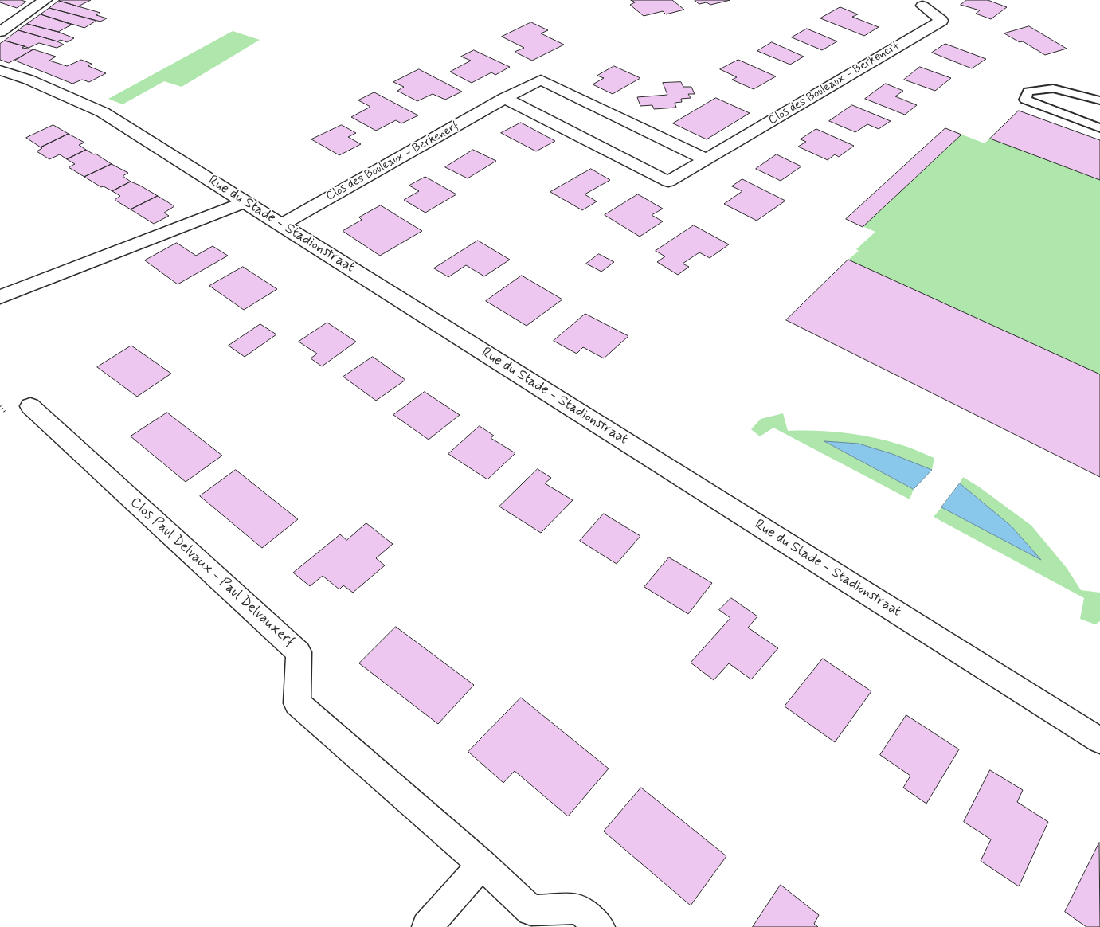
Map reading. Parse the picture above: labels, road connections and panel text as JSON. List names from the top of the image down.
{
  "streets": {
    "street": ["Clos des Bouleaux - Berkenerf", "Rue du Stade - Stadionstraat", "Clos Paul Delvaux - Paul Delvauxerf"]
  },
  "crossings": [
    ["Clos des Bouleaux - Berkenerf", "Rue du Stade - Stadionstraat"]
  ]
}
